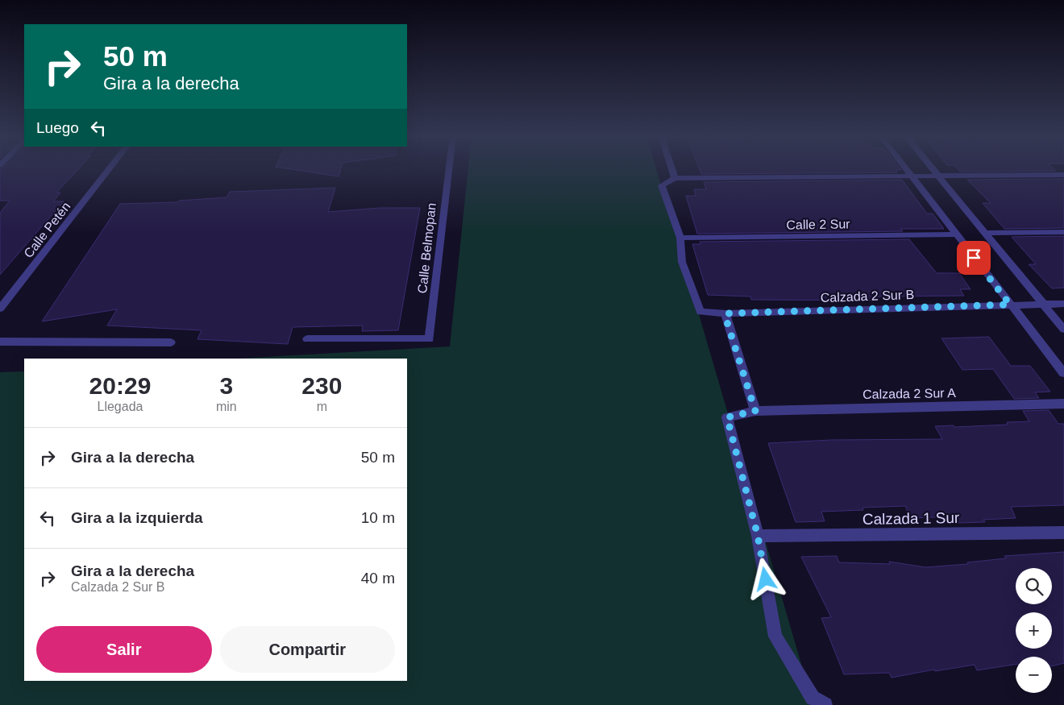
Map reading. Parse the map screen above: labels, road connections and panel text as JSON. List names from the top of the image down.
{
  "streets": {
    "street": [
      "Calle 2 Sur",
      "Calle Petén",
      "Calle Belmopan",
      "Calzada 2 Sur B",
      "Calzada 2 Sur A",
      "Calzada 1 Sur"
    ]
  },
  "crossings": [
    ["Calle 2 Sur", "Calzada 2 Sur B"],
    ["Calzada 2 Sur A", "Calzada 1 Sur"]
  ],
  "page": {
    "turn": ["50 m", "Gira a la derecha"],
    "then": "Luego",
    "eta": [
      "20:29",
      "Llegada",
      "3",
      "min",
      "230",
      "m"
    ],
    "list": [
      {
        "name": "Gira a la derecha",
        "value": "50 m"
      },
      {
        "name": "Gira a la izquierda",
        "value": "10 m"
      },
      {
        "name": "Gira a la derecha",
        "note": "Calzada 2 Sur B",
        "value": "40 m"
      }
    ],
    "map_buttons": ["+", "−"],
    "buttons": ["Salir", "Compartir"]
  }
}
